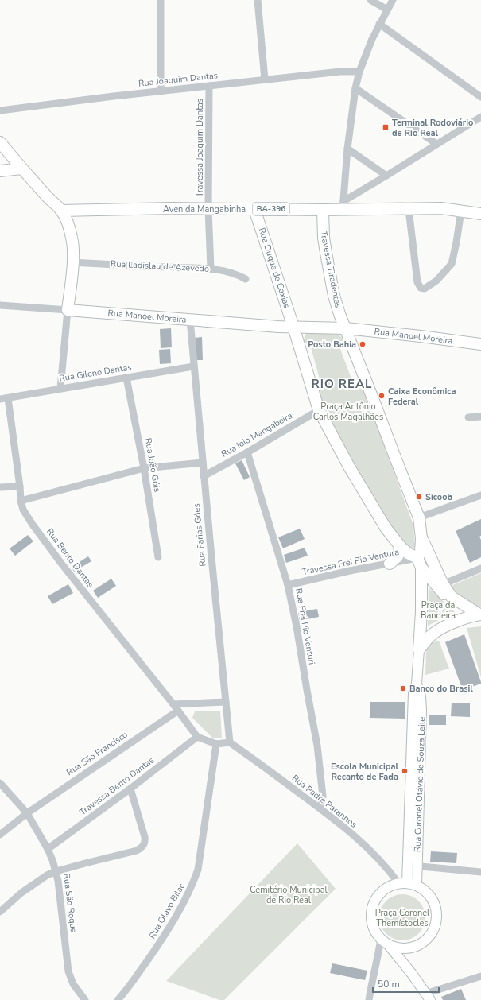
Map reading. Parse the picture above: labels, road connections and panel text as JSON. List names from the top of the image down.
{
  "streets": {
    "main road": [
      "Avenida Mangabinha",
      "BA-396",
      "Rua Duque de Caxias",
      "Travessa Tiradentes",
      "Rua Manoel Moreira"
    ],
    "street": [
      "Rua Joaquim Dantas",
      "Travessa Joaquim Dantas",
      "Rua Ladislau de Azevedo",
      "Rua Gileno Dantas",
      "Rua Ioio Mangabeira",
      "Rua João Góis",
      "Rua Farias Góes",
      "Rua Bento Dantas",
      "Travessa Frei Pio Ventura",
      "Rua Frei Pio Venturi",
      "Rua São Francisco",
      "Rua Coronel Otávio de Souza Leite",
      "Travessa Bento Dantas",
      "Rua Padre Paranhos",
      "Rua São Roque",
      "Rua Olavo Bilac"
    ]
  },
  "crossings": [
    ["Rua Joaquim Dantas", "Travessa Joaquim Dantas"],
    ["Travessa Joaquim Dantas", "Avenida Mangabinha"],
    ["Travessa Joaquim Dantas", "Rua Ladislau de Azevedo"],
    ["Avenida Mangabinha", "Rua Duque de Caxias"],
    ["Avenida Mangabinha", "Travessa Tiradentes"],
    ["Rua Duque de Caxias", "Rua Manoel Moreira"],
    ["Travessa Tiradentes", "Rua Manoel Moreira"],
    ["Rua Manoel Moreira", "Rua Farias Góes"],
    ["Rua Gileno Dantas", "Rua João Góis"],
    ["Rua Gileno Dantas", "Rua Farias Góes"],
    ["Rua Gileno Dantas", "Rua Bento Dantas"],
    ["Rua Ioio Mangabeira", "Rua Farias Góes"],
    ["Rua Ioio Mangabeira", "Rua Frei Pio Venturi"],
    ["Rua Farias Góes", "Rua Padre Paranhos"],
    ["Rua Bento Dantas", "Rua São Francisco"],
    ["Rua Bento Dantas", "Travessa Bento Dantas"],
    ["Travessa Frei Pio Ventura", "Rua Frei Pio Venturi"],
    ["Rua Frei Pio Venturi", "Rua Padre Paranhos"],
    ["Rua São Francisco", "Rua São Roque"],
    ["Rua Coronel Otávio de Souza Leite", "Rua Padre Paranhos"],
    ["Travessa Bento Dantas", "Rua São Roque"]
  ],
  "districts": ["RIO REAL"],
  "parks": [
    "Praça Antônio Carlos Magalhães",
    "Praça da Bandeira",
    "Cemitério Municipal de Rio Real",
    "Praça Coronel Themístocles"
  ],
  "places": {
    "transit": ["Terminal Rodoviário de Rio Real"],
    "other": [
      "Posto Bahia",
      "Caixa Econômica Federal",
      "Sicoob",
      "Banco do Brasil",
      "Escola Municipal Recanto de Fada"
    ]
  },
  "scale_bar": "50 m"
}
